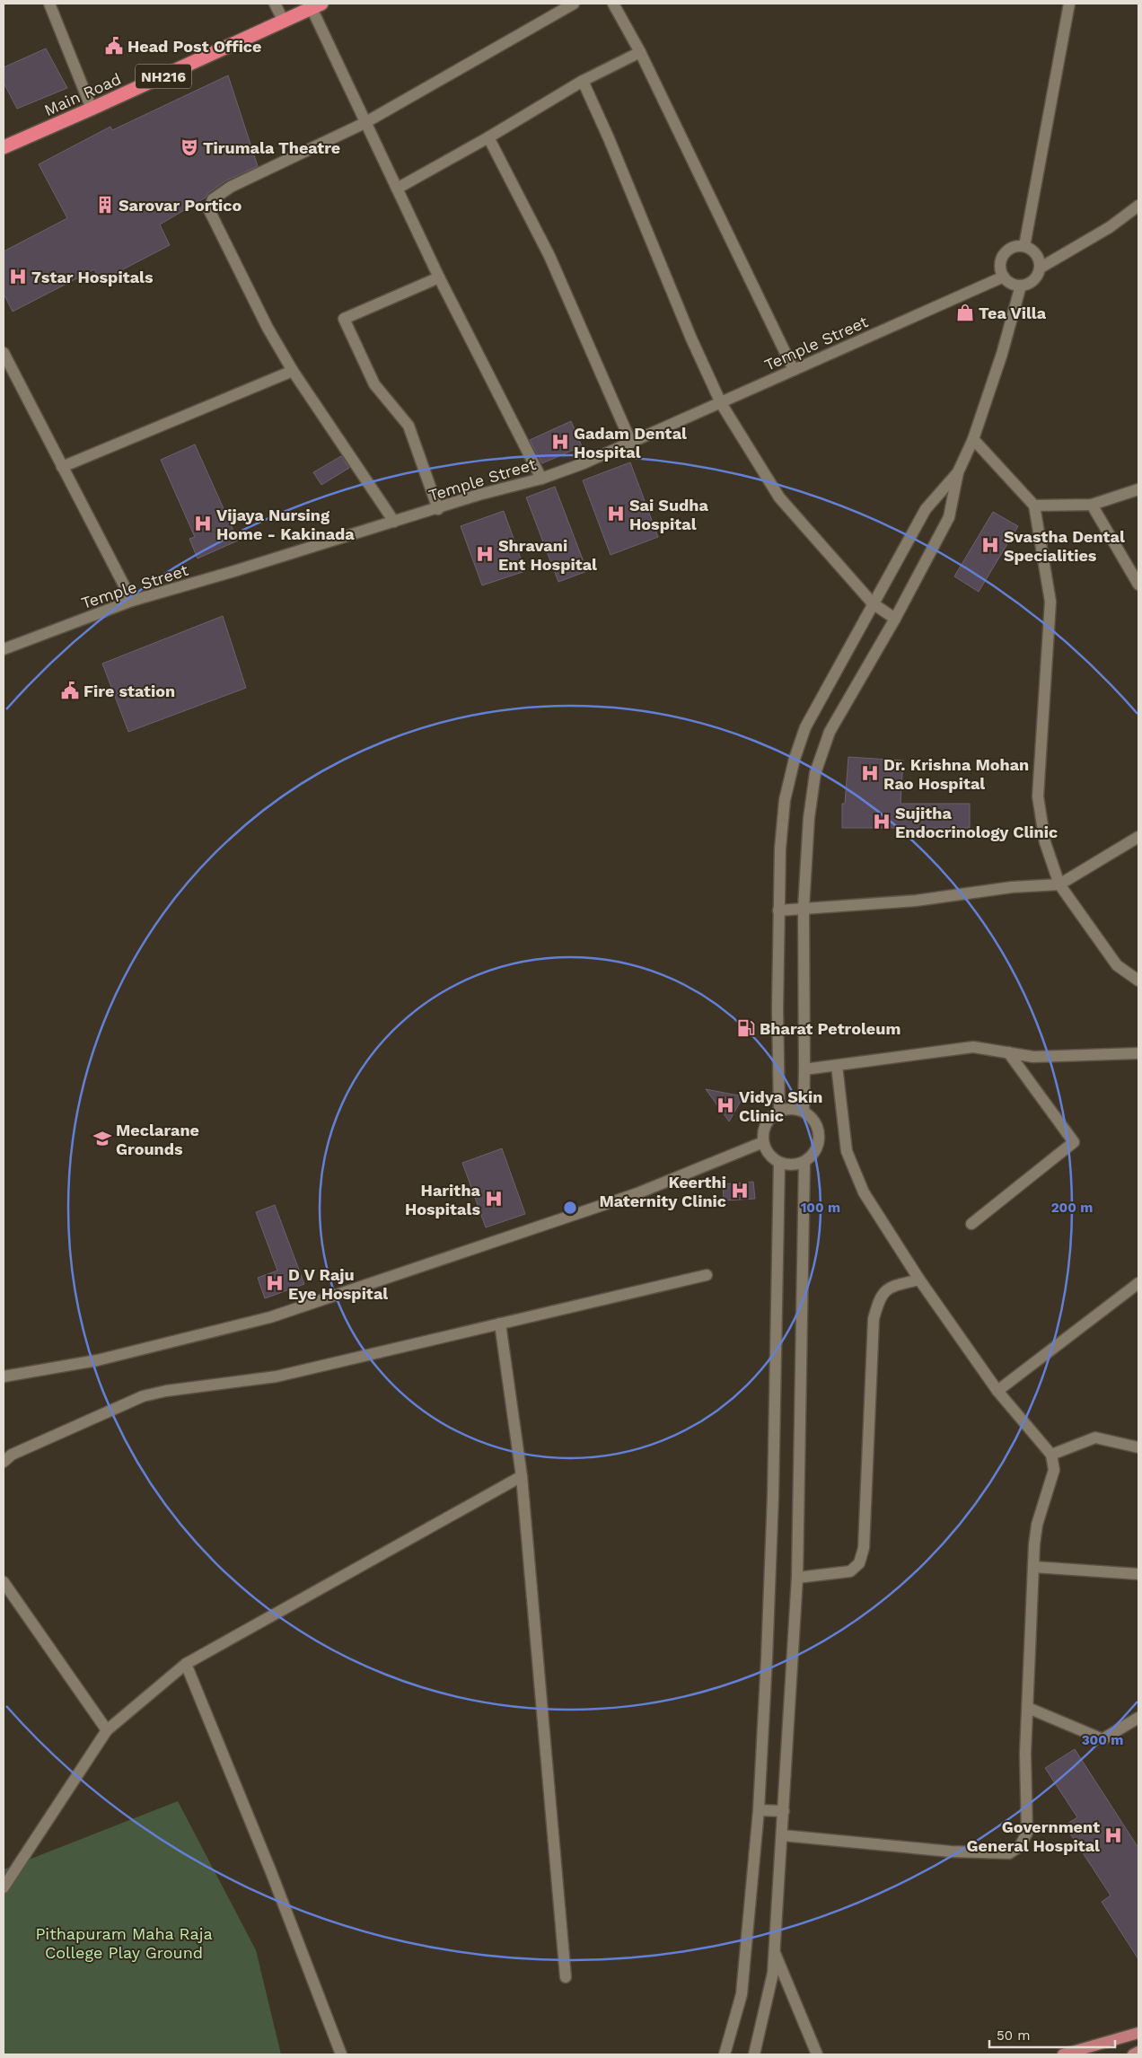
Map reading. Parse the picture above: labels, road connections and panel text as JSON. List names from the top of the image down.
{
  "streets": {
    "highway": ["NH216", "Main Road"],
    "street": ["Temple Street"]
  },
  "parks": ["Pithapuram Maha Raja College Play Ground"],
  "places": {
    "public building": ["Head Post Office", "Fire station"],
    "theatre": ["Tirumala Theatre"],
    "building": ["Sarovar Portico"],
    "hospital": [
      "7star Hospitals",
      "Gadam Dental Hospital",
      "Sai Sudha Hospital",
      "Vijaya Nursing Home - Kakinada",
      "Svastha Dental Specialities",
      "Shravani Ent Hospital",
      "Dr. Krishna Mohan Rao Hospital",
      "Sujitha Endocrinology Clinic",
      "Vidya Skin Clinic",
      "Keerthi Maternity Clinic",
      "Haritha Hospitals",
      "D V Raju Eye Hospital",
      "Government General Hospital"
    ],
    "shop": ["Tea Villa"],
    "fuel station": ["Bharat Petroleum"],
    "school or university": ["Meclarane Grounds"]
  },
  "scale_bar": "50 m",
  "rings": ["100 m", "200 m", "300 m"]
}
